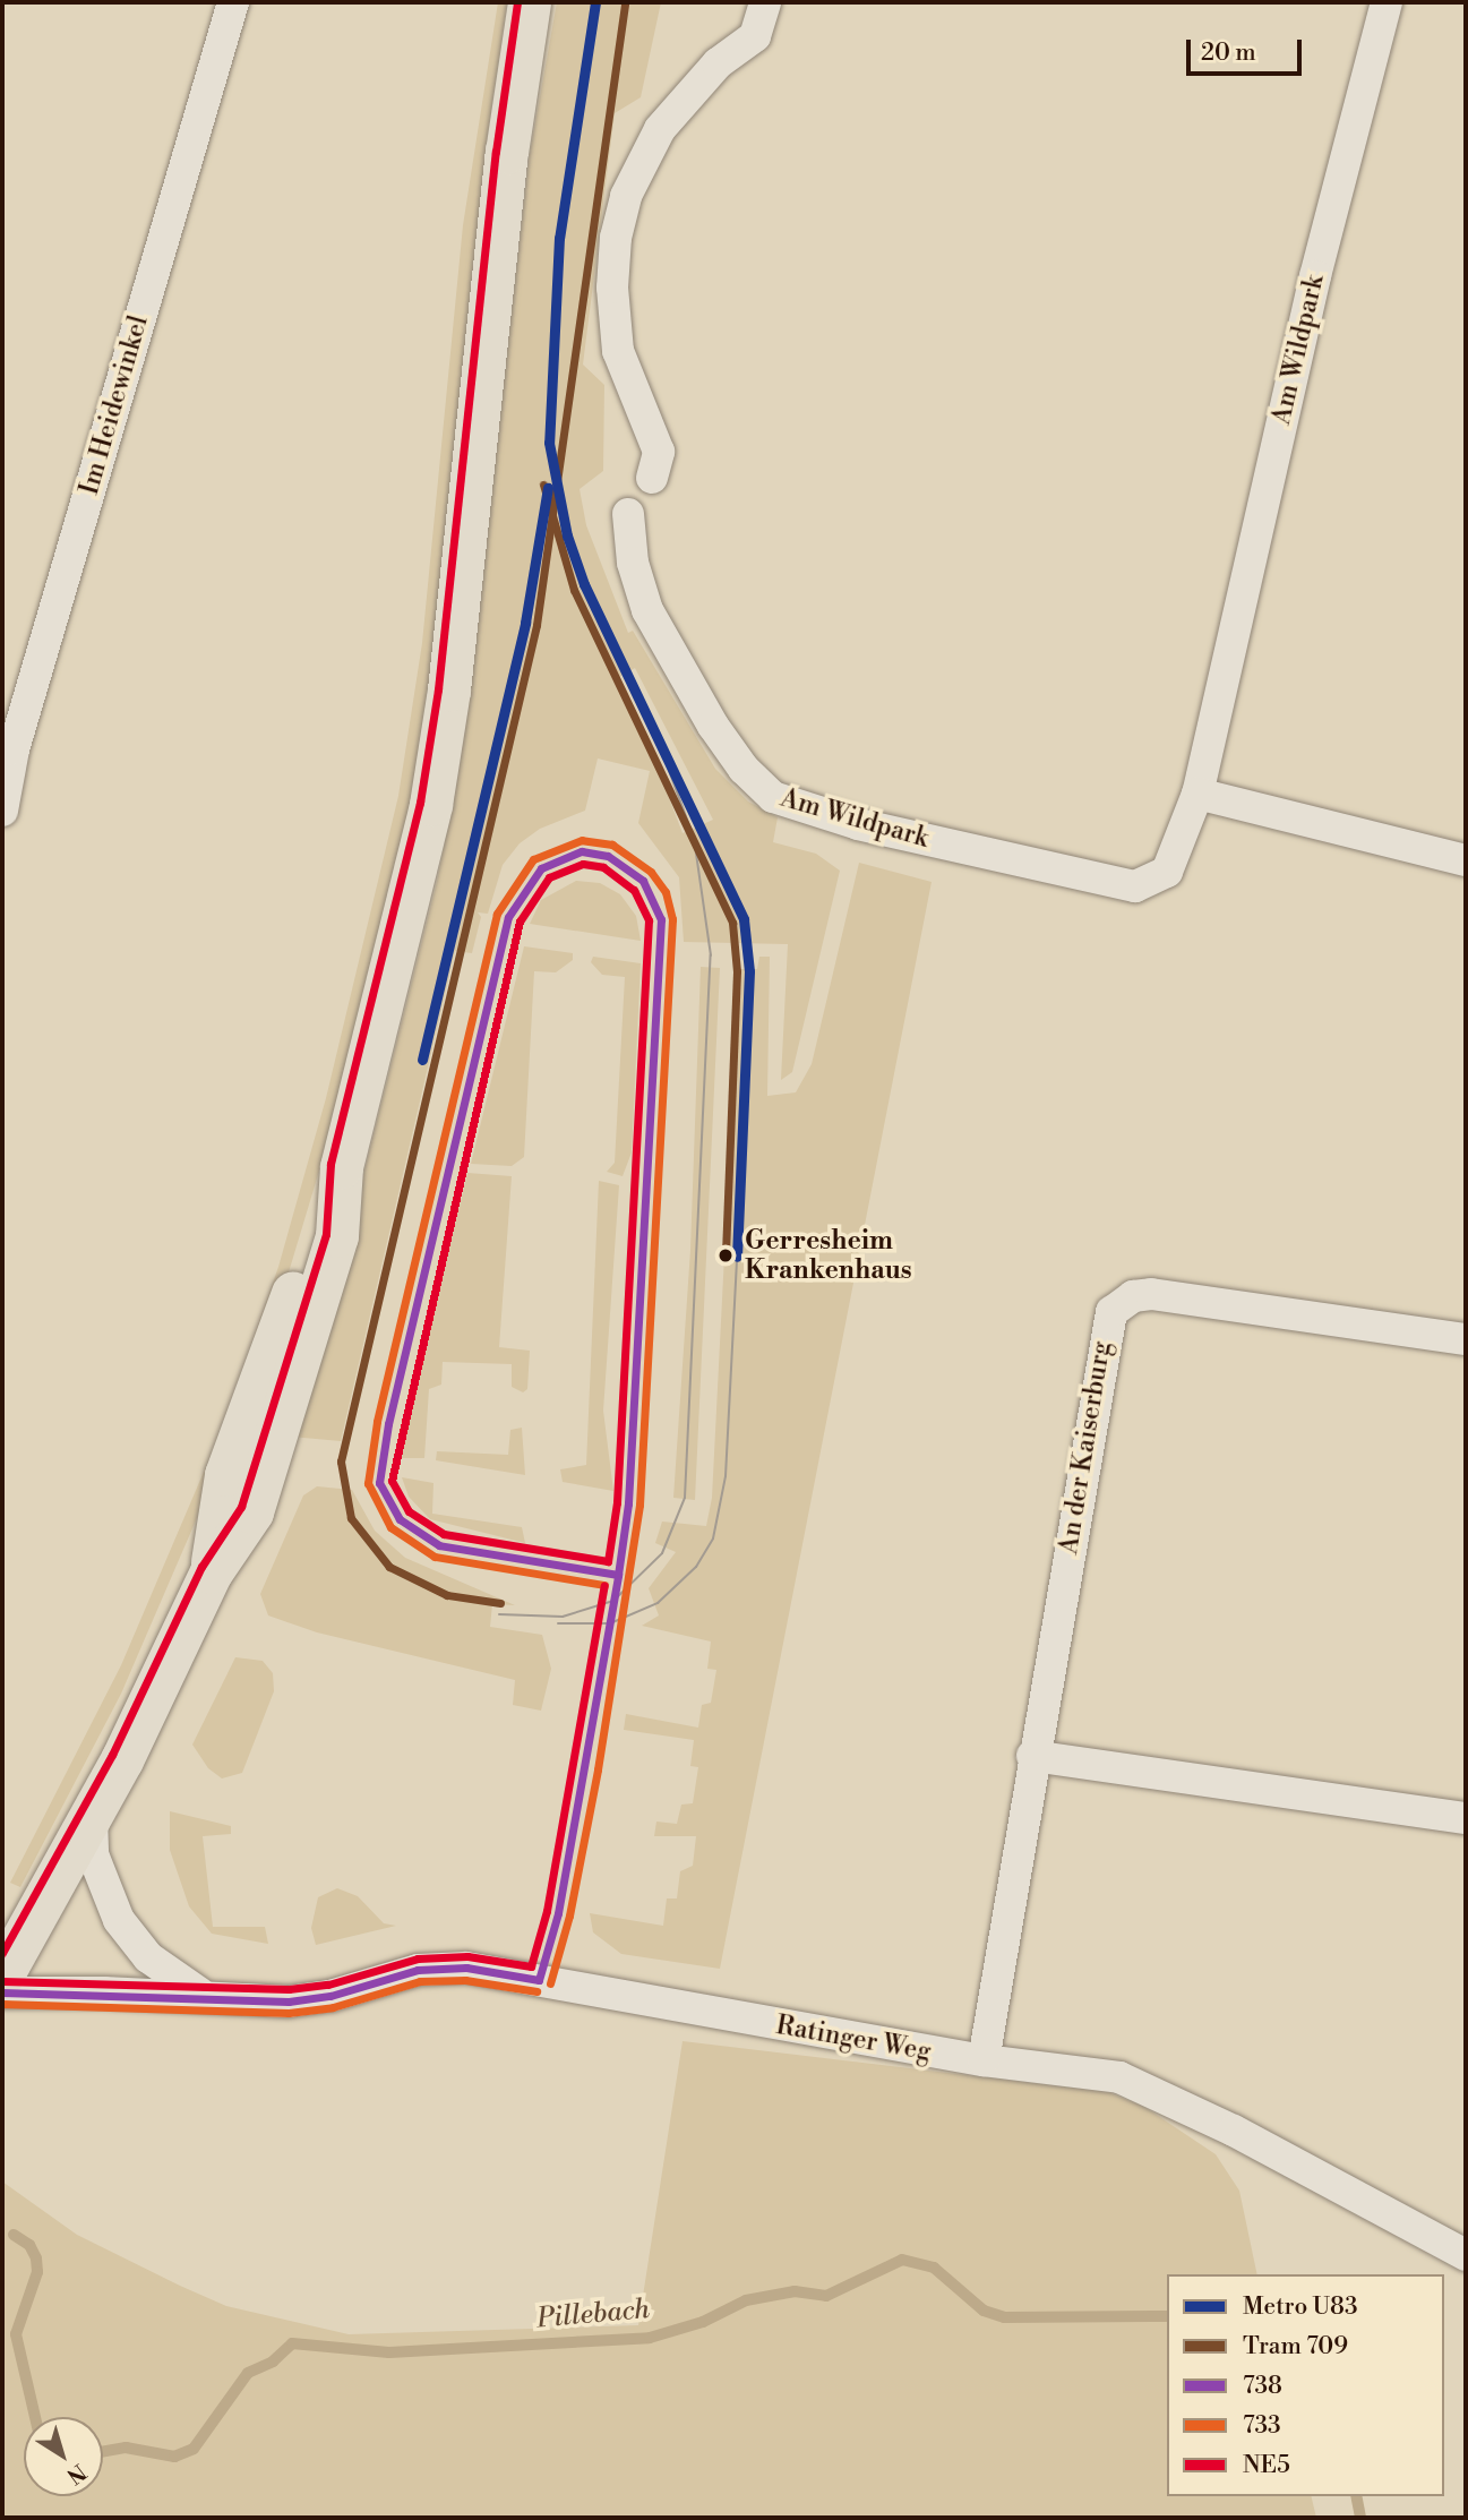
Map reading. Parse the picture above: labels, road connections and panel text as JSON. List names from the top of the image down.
{
  "streets": {
    "street": [
      "Am Wildpark",
      "Im Heidewinkel",
      "An der Kaiserburg",
      "Ratinger Weg"
    ]
  },
  "crossings": [
    ["An der Kaiserburg", "Ratinger Weg"]
  ],
  "water": ["Pillebach"],
  "places": ["Gerresheim Krankenhaus"],
  "lines": [
    "metro line U83",
    "transit line NE5",
    "tram line 709",
    "transit line 733",
    "transit line 738"
  ],
  "legend": [
    "Metro U83",
    "Tram 709",
    "738",
    "733",
    "NE5"
  ],
  "scale_bar": "20 m",
  "north": "bottom right"
}
